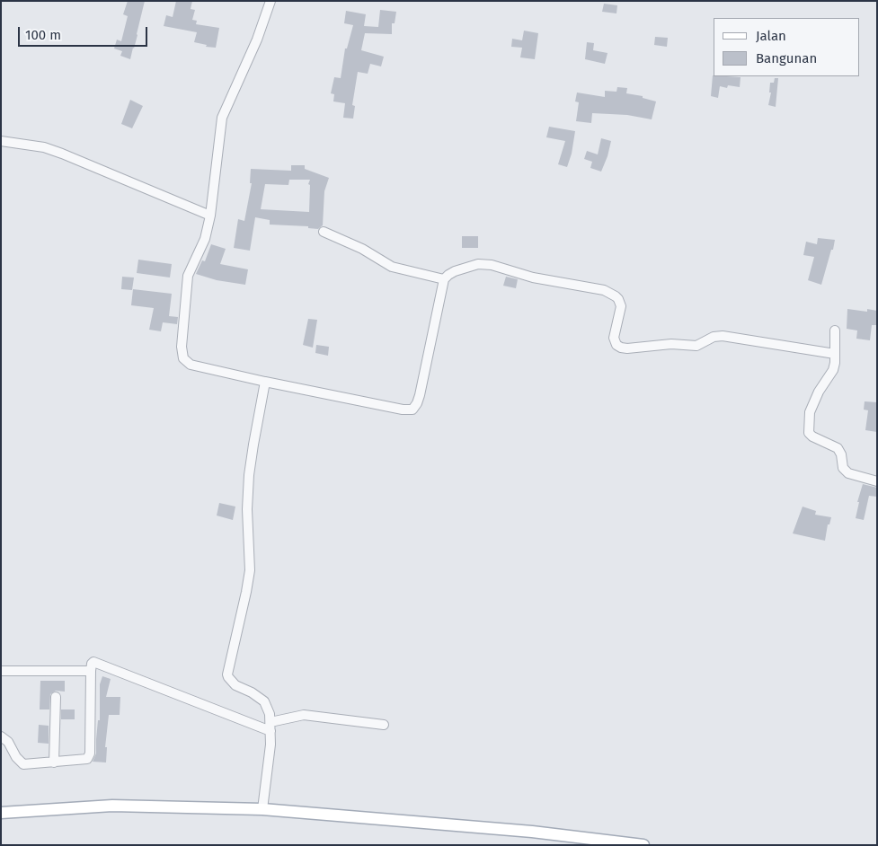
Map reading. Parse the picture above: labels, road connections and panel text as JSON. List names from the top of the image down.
{
  "legend": ["Jalan", "Bangunan"],
  "scale_bar": "100 m"
}
